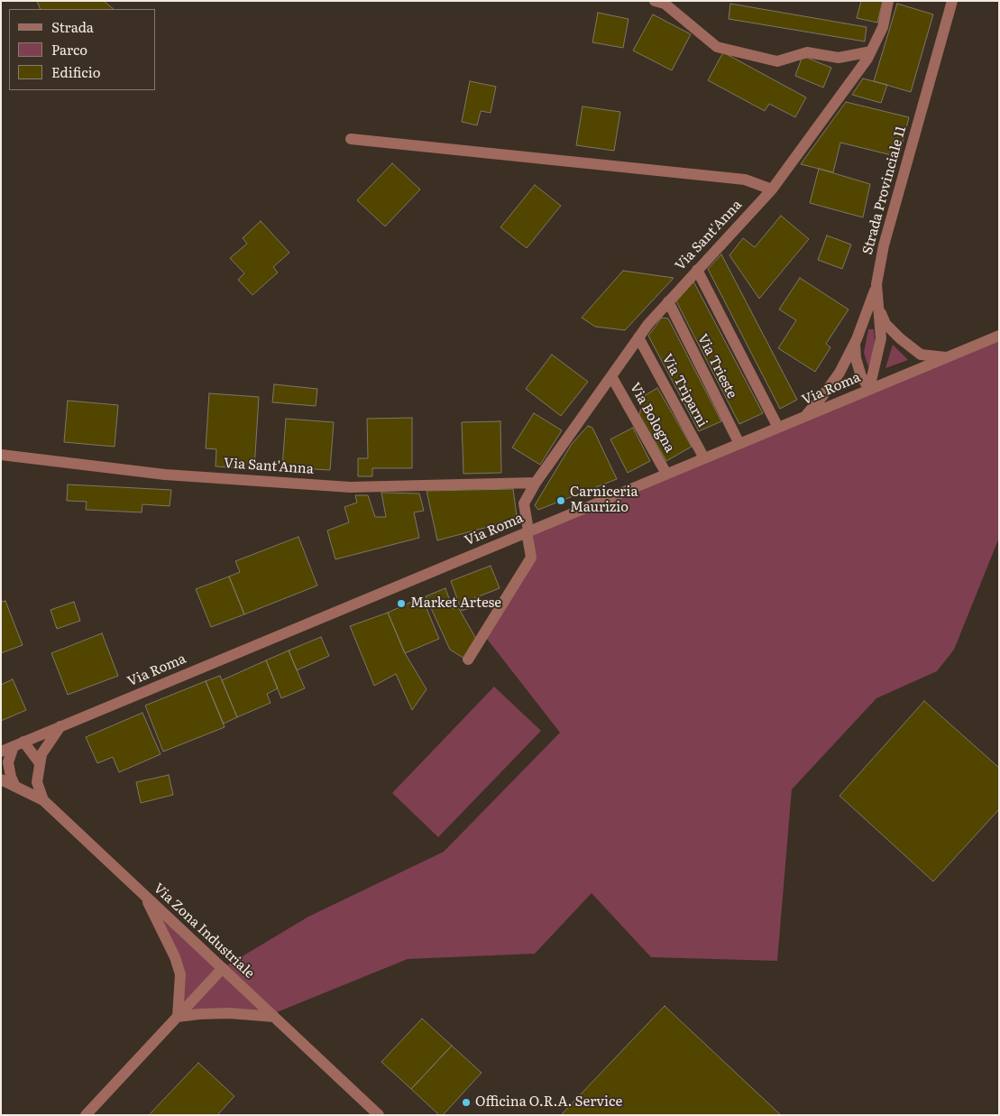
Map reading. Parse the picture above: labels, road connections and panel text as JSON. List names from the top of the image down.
{
  "streets": {
    "street": [
      "Strada Provinciale 11",
      "Via Sant'Anna",
      "Via Trieste",
      "Via Roma",
      "Via Triparni",
      "Via Bologna",
      "Via Zona Industriale"
    ]
  },
  "crossings": [
    ["Strada Provinciale 11", "Via Roma"],
    ["Via Sant'Anna", "Via Trieste"],
    ["Via Sant'Anna", "Via Roma"],
    ["Via Sant'Anna", "Via Triparni"],
    ["Via Sant'Anna", "Via Bologna"],
    ["Via Trieste", "Via Roma"],
    ["Via Roma", "Via Triparni"],
    ["Via Roma", "Via Bologna"]
  ],
  "places": ["Carniceria Maurizio", "Market Artese", "Officina O.R.A. Service"],
  "legend": ["Strada", "Parco", "Edificio"]
}
